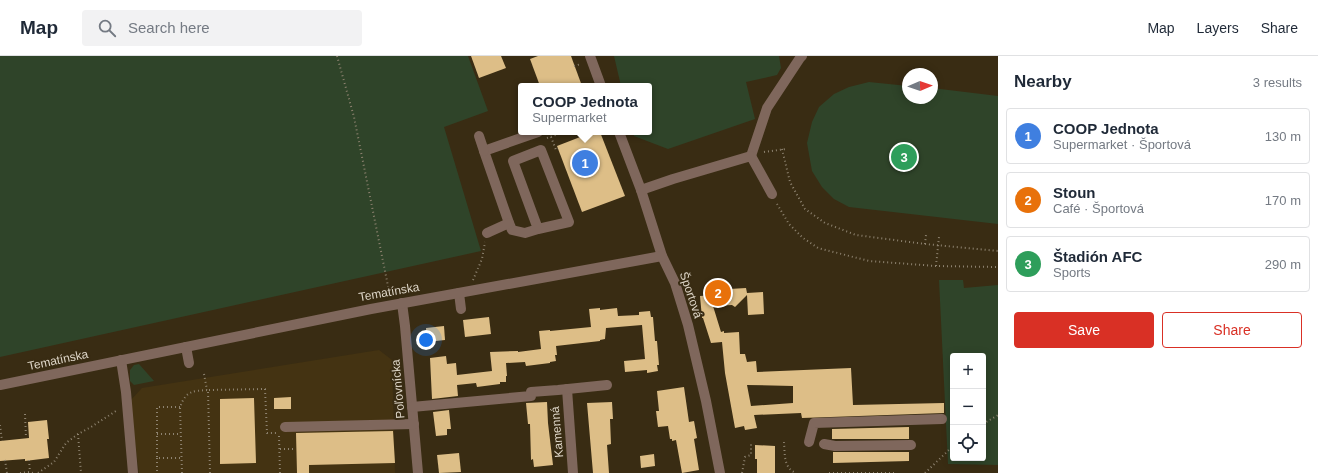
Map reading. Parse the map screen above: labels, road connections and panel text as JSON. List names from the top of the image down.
{
  "streets": {
    "street": [
      "Tematínska",
      "Športová",
      "Poľovnícka",
      "Kamenná"
    ]
  },
  "crossings": [
    ["Tematínska", "Športová"],
    ["Tematínska", "Poľovnícka"],
    ["Poľovnícka", "Kamenná"]
  ],
  "north": "right",
  "page": {
    "header": "Map",
    "search": "Search here",
    "nav": ["Map", "Layers", "Share"],
    "heading": ["Nearby", "3 results"],
    "popup": ["COOP Jednota", "Supermarket"],
    "list": [
      {
        "mark": "1",
        "name": "COOP Jednota",
        "note": "Supermarket · Športová",
        "value": "130 m"
      },
      {
        "mark": "2",
        "name": "Stoun",
        "note": "Café · Športová",
        "value": "170 m"
      },
      {
        "mark": "3",
        "name": "Štadión AFC",
        "note": "Sports",
        "value": "290 m"
      }
    ],
    "pins": ["3", "1", "2"],
    "buttons": ["Save", "Share"],
    "map_buttons": ["+", "−"]
  }
}
